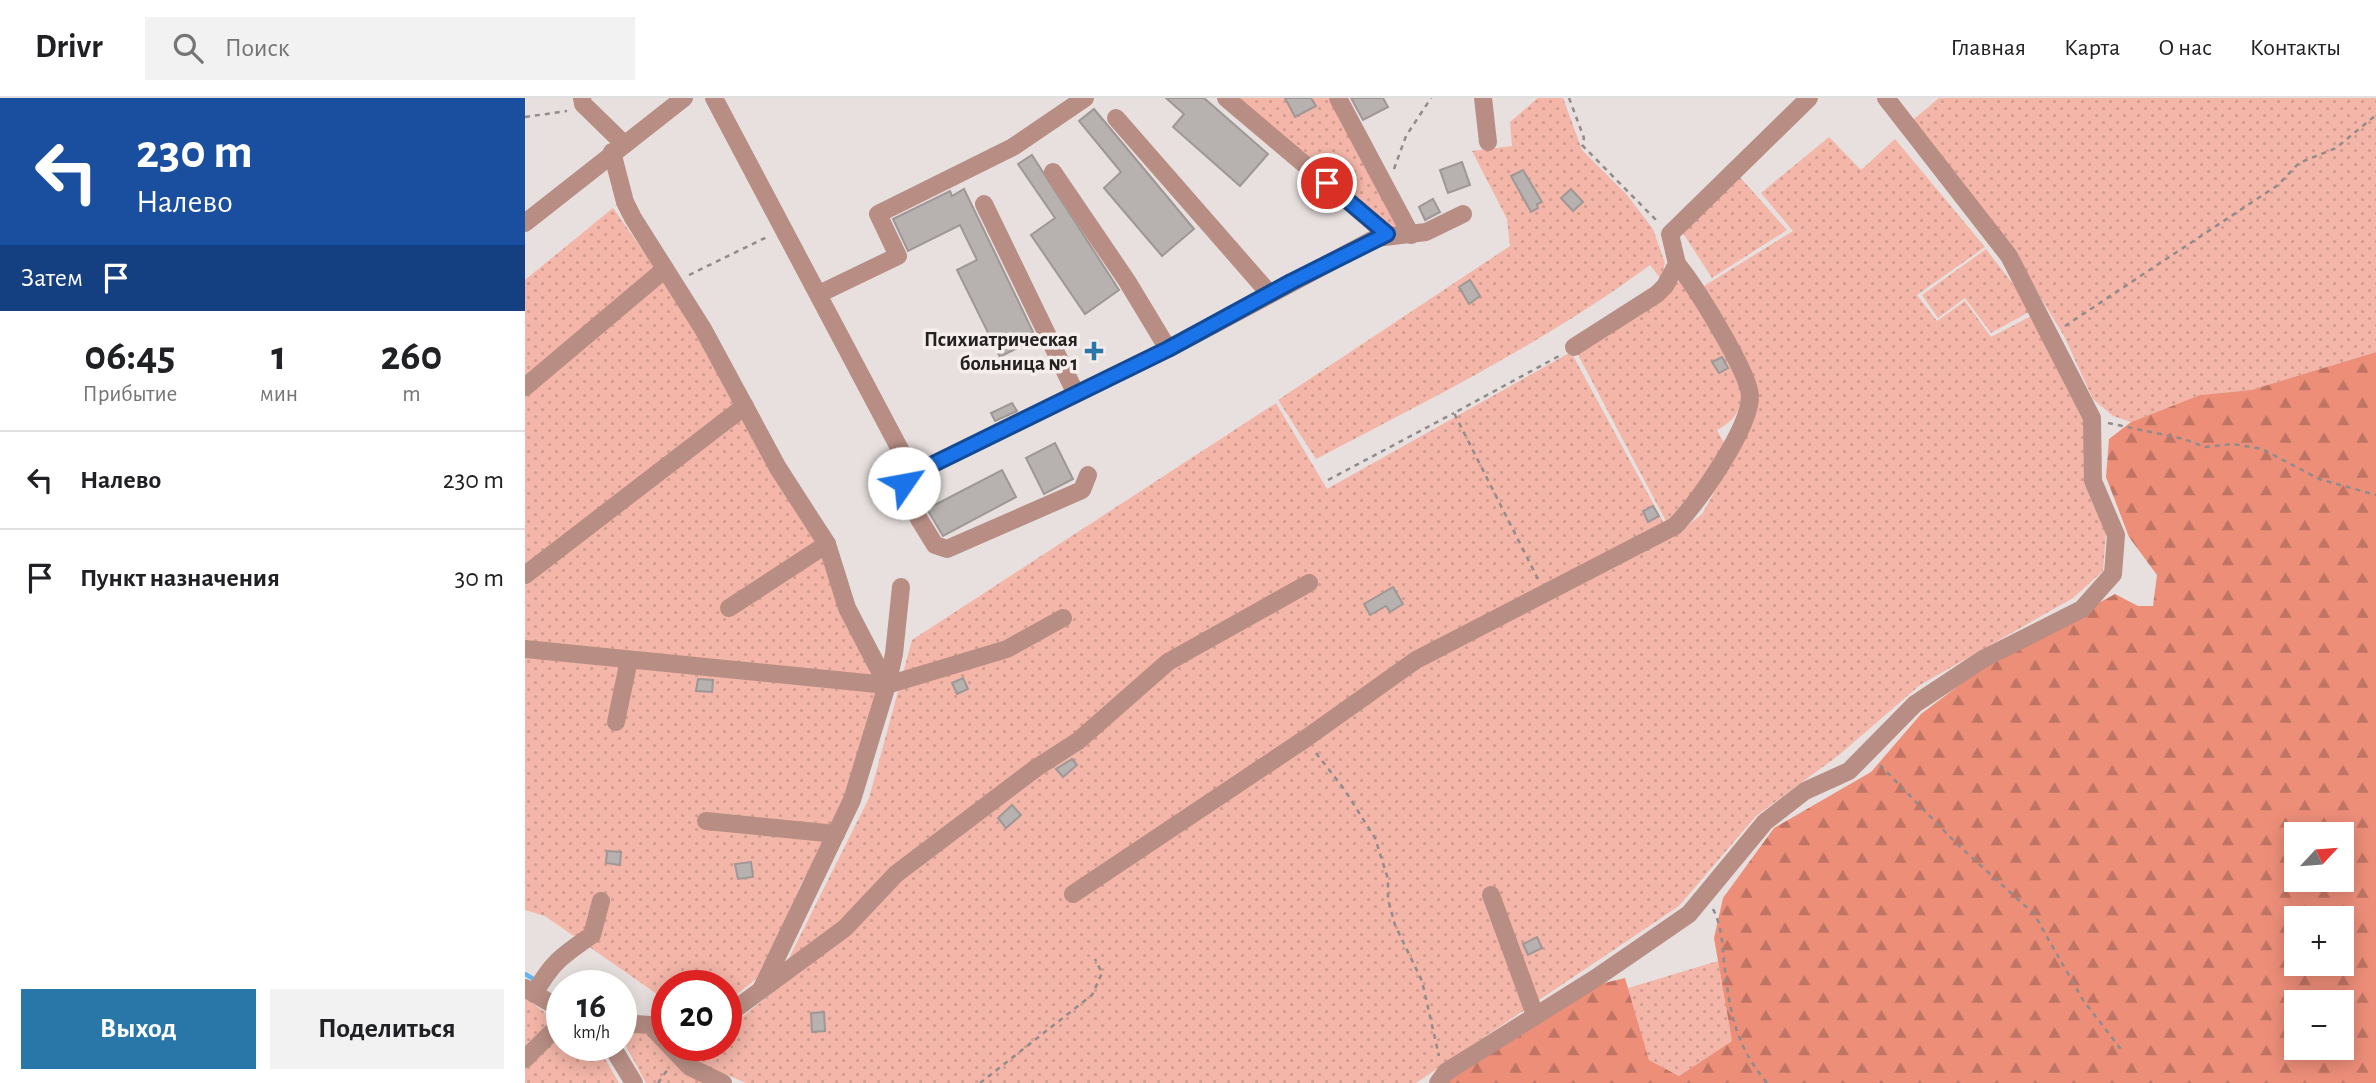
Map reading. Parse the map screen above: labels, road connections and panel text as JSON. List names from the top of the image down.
{
  "places": {
    "health": ["Психиатрическая больница № 1"]
  },
  "north": "top right",
  "page": {
    "header": "Drivr",
    "search": "Поиск",
    "nav": [
      "Главная",
      "Карта",
      "О нас",
      "Контакты"
    ],
    "turn": ["230 m", "Налево"],
    "then": "Затем",
    "eta": [
      "06:45",
      "Прибытие",
      "1",
      "мин",
      "260",
      "m"
    ],
    "list": [
      {
        "name": "Налево",
        "value": "230 m"
      },
      {
        "name": "Пункт назначения",
        "value": "30 m"
      }
    ],
    "map_buttons": ["+", "−"],
    "speed": "16 km/h",
    "limit": "20",
    "buttons": ["Выход", "Поделиться"]
  }
}
